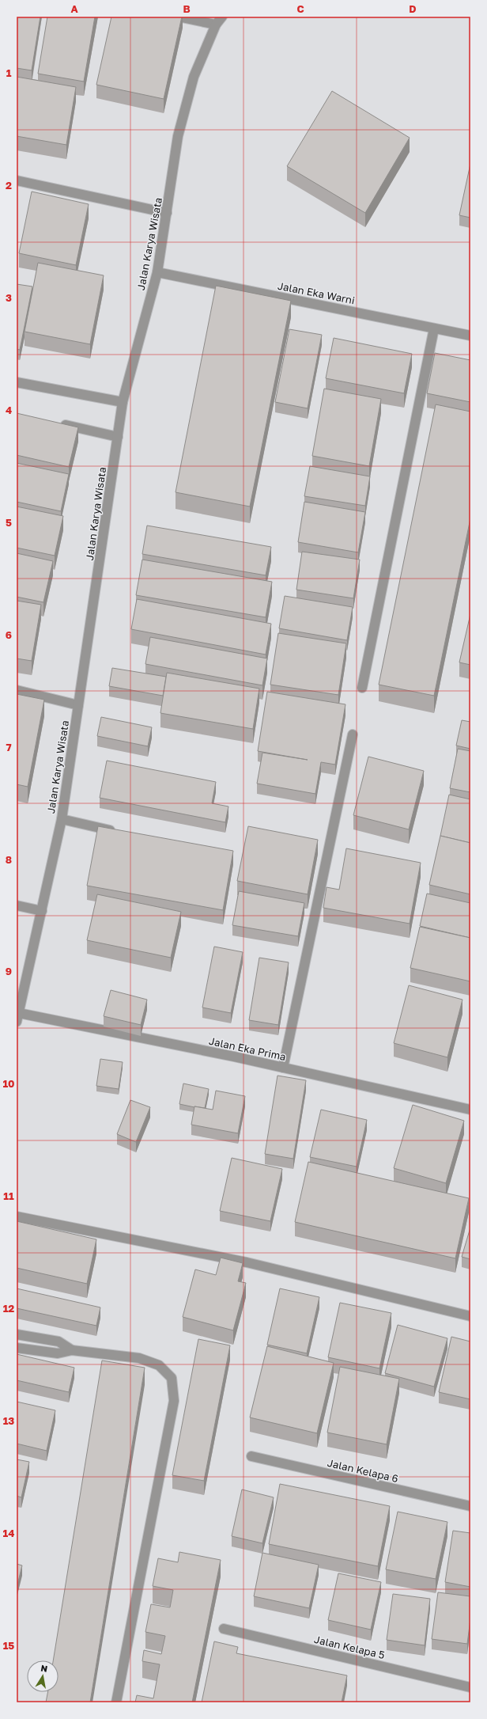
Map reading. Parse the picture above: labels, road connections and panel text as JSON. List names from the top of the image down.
{
  "streets": {
    "street": [
      "Jalan Karya Wisata",
      "Jalan Eka Warni",
      "Jalan Eka Prima",
      "Jalan Kelapa 6",
      "Jalan Kelapa 5"
    ]
  },
  "crossings": [
    ["Jalan Karya Wisata", "Jalan Eka Warni"],
    ["Jalan Karya Wisata", "Jalan Eka Prima"]
  ],
  "north": "top",
  "grid": {
    "columns": [
      "A",
      "B",
      "C",
      "D"
    ],
    "rows": [
      "1",
      "2",
      "3",
      "4",
      "5",
      "6",
      "7",
      "8",
      "9",
      "10",
      "11",
      "12",
      "13",
      "14",
      "15"
    ]
  }
}
